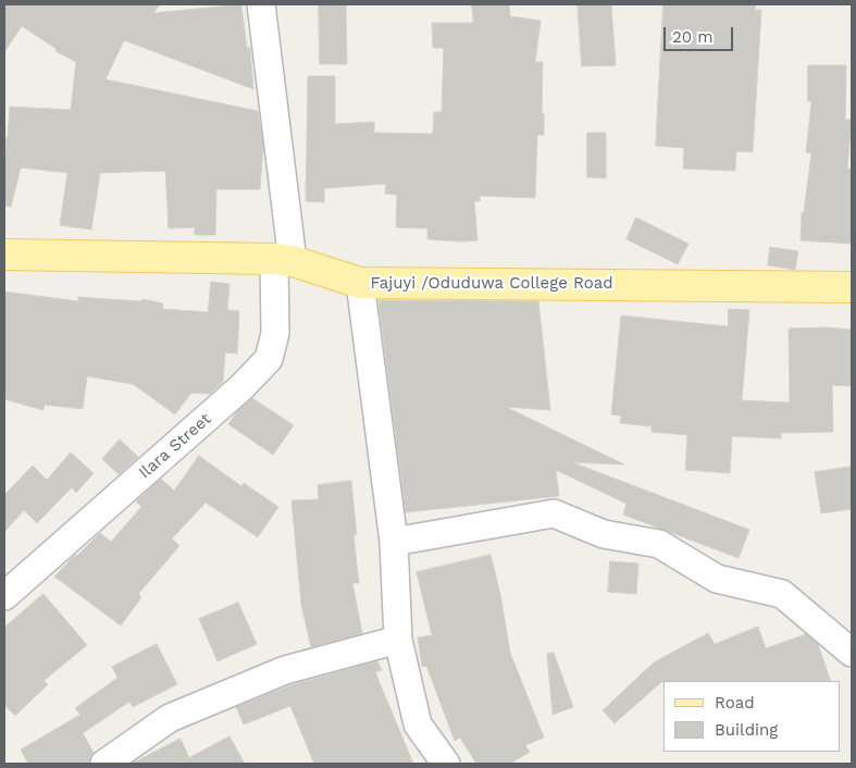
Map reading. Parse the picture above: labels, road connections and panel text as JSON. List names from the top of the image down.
{
  "streets": {
    "main road": ["Fajuyi /Oduduwa College Road"],
    "street": ["Ilara Street"]
  },
  "crossings": [
    ["Fajuyi /Oduduwa College Road", "Ilara Street"]
  ],
  "legend": ["Road", "Building"],
  "scale_bar": "20 m"
}
